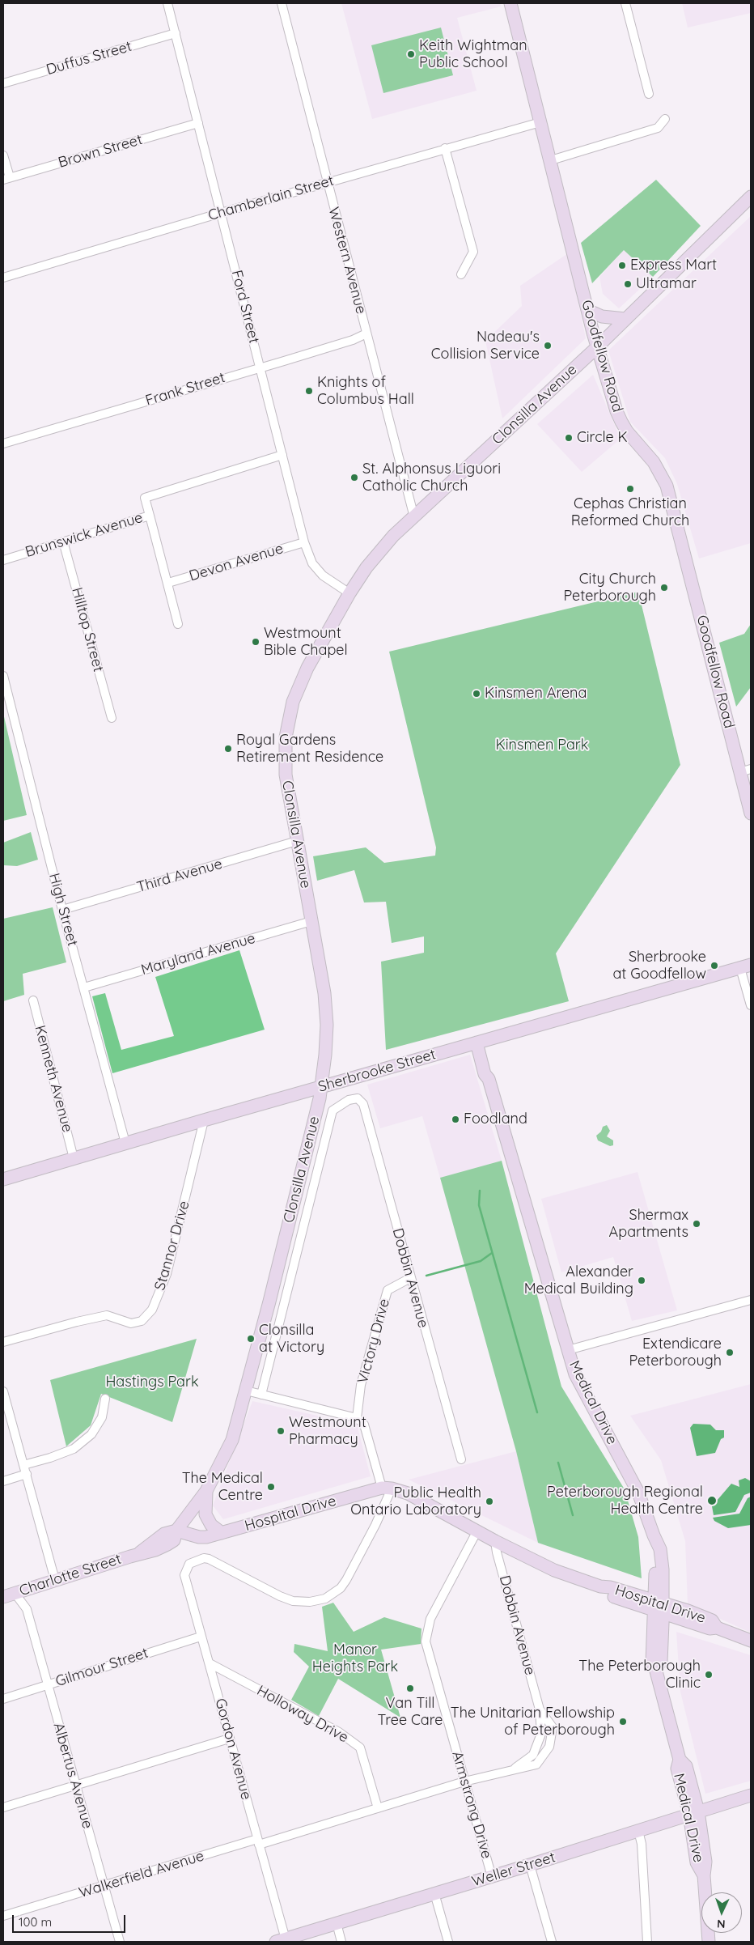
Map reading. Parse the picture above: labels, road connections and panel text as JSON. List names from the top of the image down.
{
  "streets": {
    "main road": [
      "Goodfellow Road",
      "Clonsilla Avenue",
      "Sherbrooke Street",
      "Medical Drive",
      "Hospital Drive",
      "Charlotte Street",
      "Weller Street"
    ],
    "street": [
      "Duffus Street",
      "Brown Street",
      "Chamberlain Street",
      "Western Avenue",
      "Ford Street",
      "Frank Street",
      "Brunswick Avenue",
      "Devon Avenue",
      "Hilltop Street",
      "Third Avenue",
      "High Street",
      "Maryland Avenue",
      "Kenneth Avenue",
      "Stannor Drive",
      "Dobbin Avenue",
      "Victory Drive",
      "Gilmour Street",
      "Holloway Drive",
      "Gordon Avenue",
      "Albertus Avenue",
      "Armstrong Drive",
      "Walkerfield Avenue"
    ]
  },
  "crossings": [
    ["Duffus Street", "Ford Street"],
    ["Brown Street", "Ford Street"],
    ["Chamberlain Street", "Western Avenue"],
    ["Chamberlain Street", "Ford Street"],
    ["Chamberlain Street", "Goodfellow Road"],
    ["Western Avenue", "Frank Street"],
    ["Western Avenue", "Clonsilla Avenue"],
    ["Ford Street", "Frank Street"],
    ["Ford Street", "Clonsilla Avenue"],
    ["Ford Street", "Brunswick Avenue"],
    ["Ford Street", "Devon Avenue"],
    ["Goodfellow Road", "Clonsilla Avenue"],
    ["Clonsilla Avenue", "Third Avenue"],
    ["Clonsilla Avenue", "Maryland Avenue"],
    ["Clonsilla Avenue", "Sherbrooke Street"],
    ["Clonsilla Avenue", "Dobbin Avenue"],
    ["Clonsilla Avenue", "Charlotte Street"],
    ["Brunswick Avenue", "Hilltop Street"],
    ["Third Avenue", "High Street"],
    ["High Street", "Maryland Avenue"],
    ["High Street", "Sherbrooke Street"],
    ["Sherbrooke Street", "Kenneth Avenue"],
    ["Sherbrooke Street", "Stannor Drive"],
    ["Sherbrooke Street", "Medical Drive"],
    ["Dobbin Avenue", "Victory Drive"],
    ["Dobbin Avenue", "Hospital Drive"],
    ["Dobbin Avenue", "Walkerfield Avenue"],
    ["Medical Drive", "Hospital Drive"],
    ["Medical Drive", "Weller Street"],
    ["Hospital Drive", "Charlotte Street"],
    ["Hospital Drive", "Gordon Avenue"],
    ["Hospital Drive", "Armstrong Drive"],
    ["Charlotte Street", "Albertus Avenue"],
    ["Gilmour Street", "Gordon Avenue"],
    ["Gilmour Street", "Albertus Avenue"],
    ["Holloway Drive", "Gordon Avenue"],
    ["Holloway Drive", "Walkerfield Avenue"],
    ["Gordon Avenue", "Weller Street"],
    ["Gordon Avenue", "Walkerfield Avenue"],
    ["Albertus Avenue", "Walkerfield Avenue"],
    ["Armstrong Drive", "Weller Street"],
    ["Armstrong Drive", "Walkerfield Avenue"]
  ],
  "parks": ["Kinsmen Park", "Hastings Park", "Manor Heights Park"],
  "places": [
    "Keith Wightman Public School",
    "Express Mart",
    "Ultramar",
    "Nadeau's Collision Service",
    "Knights of Columbus Hall",
    "Circle K",
    "St. Alphonsus Liguori Catholic Church",
    "Cephas Christian Reformed Church",
    "City Church Peterborough",
    "Westmount Bible Chapel",
    "Kinsmen Arena",
    "Royal Gardens Retirement Residence",
    "Sherbrooke at Goodfellow",
    "Foodland",
    "Shermax Apartments",
    "Alexander Medical Building",
    "Clonsilla at Victory",
    "Extendicare Peterborough",
    "Westmount Pharmacy",
    "The Medical Centre",
    "Peterborough Regional Health Centre",
    "Public Health Ontario Laboratory",
    "The Peterborough Clinic",
    "Van Till Tree Care",
    "The Unitarian Fellowship of Peterborough"
  ],
  "scale_bar": "100 m",
  "north": "bottom"
}
